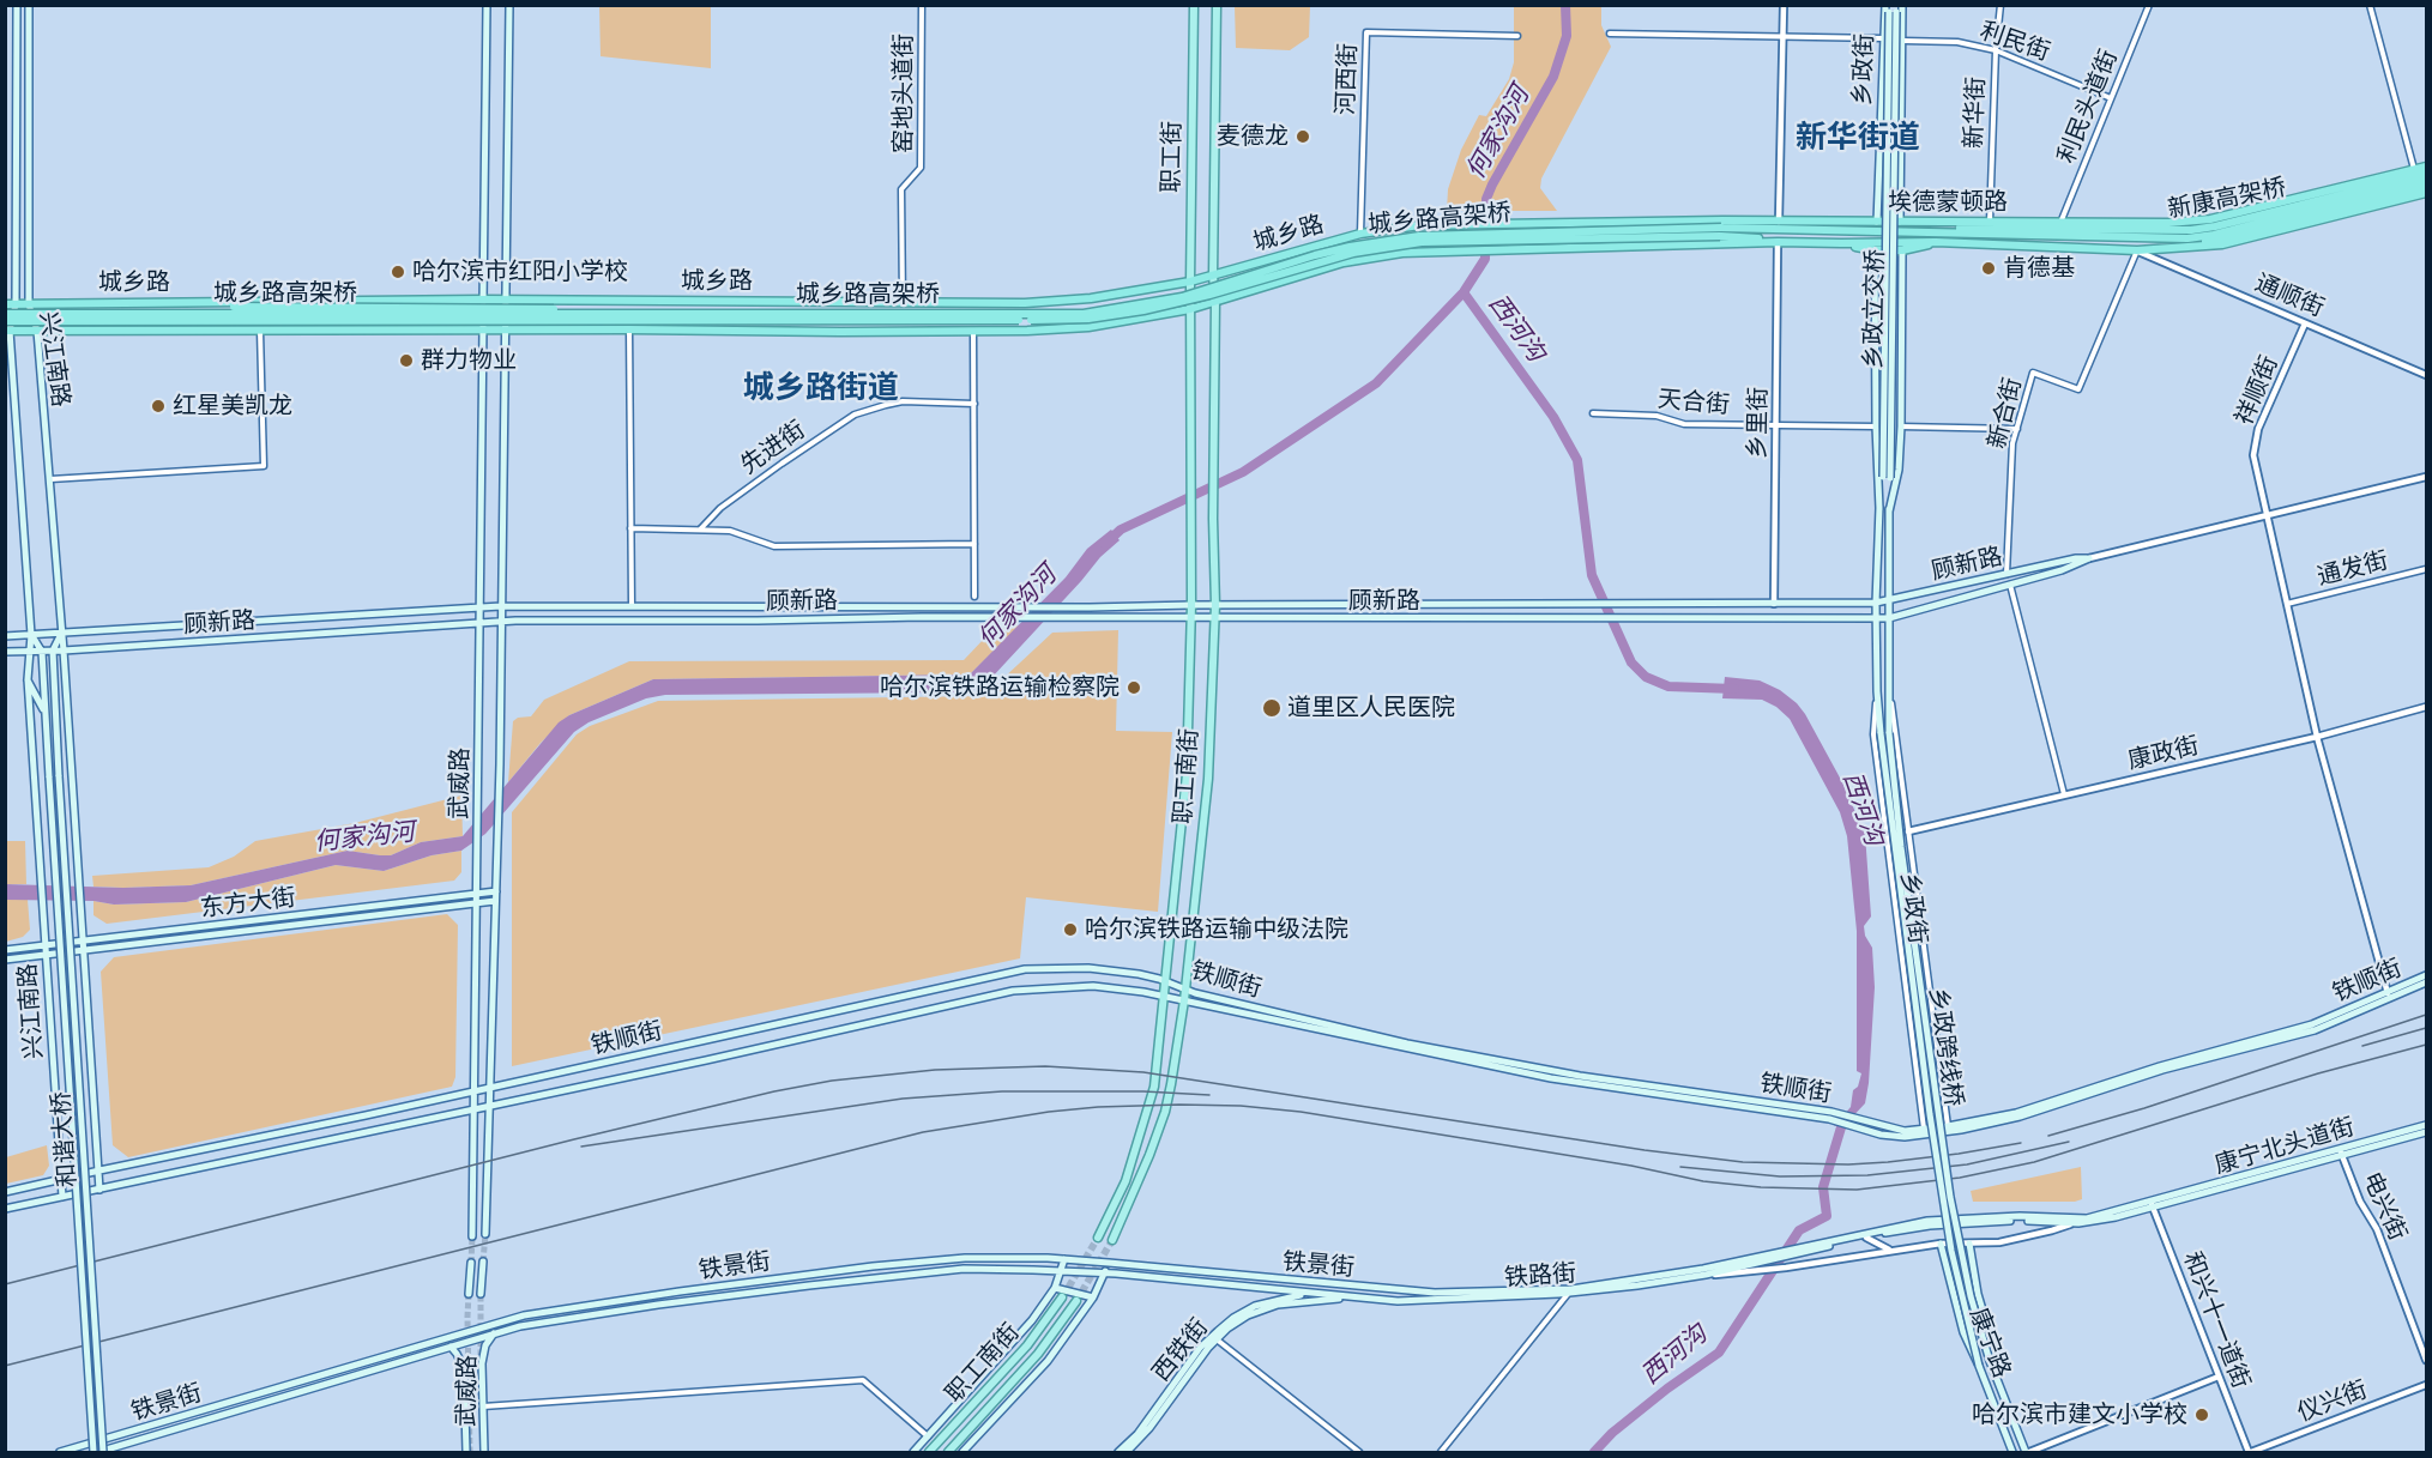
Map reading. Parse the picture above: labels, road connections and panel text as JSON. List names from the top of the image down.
{
  "streets": {
    "highway": [
      "新康高架桥",
      "埃德蒙顿路",
      "城乡路高架桥",
      "城乡路"
    ],
    "main road": [
      "乡政街",
      "职工街",
      "乡政立交桥",
      "兴江南路",
      "顾新路",
      "职工南街",
      "武威路",
      "东方大街",
      "铁顺街",
      "乡政跨线桥",
      "和谐大桥",
      "康宁北头道街",
      "铁景街",
      "铁路街",
      "康宁路",
      "西铁街"
    ],
    "street": [
      "利民街",
      "河西街",
      "窑地头道街",
      "利民头道街",
      "新华街",
      "通顺街",
      "祥顺街",
      "天合街",
      "新合街",
      "乡里街",
      "先进街",
      "通发街",
      "康政街",
      "电兴街",
      "和兴十一道街",
      "仪兴街"
    ]
  },
  "crossings": [
    ["利民街", "乡政街"],
    ["利民街", "利民头道街"],
    ["利民街", "新华街"],
    ["乡政街", "埃德蒙顿路"],
    ["乡政街", "乡政立交桥"],
    ["乡政街", "天合街"],
    ["乡政街", "顾新路"],
    ["乡政街", "康政街"],
    ["乡政街", "铁顺街"],
    ["乡政街", "乡政跨线桥"],
    ["乡政街", "康宁路"],
    ["河西街", "城乡路"],
    ["窑地头道街", "城乡路"],
    ["利民头道街", "埃德蒙顿路"],
    ["新华街", "新康高架桥"],
    ["新华街", "埃德蒙顿路"],
    ["职工街", "埃德蒙顿路"],
    ["职工街", "城乡路"],
    ["职工街", "职工南街"],
    ["新康高架桥", "埃德蒙顿路"],
    ["埃德蒙顿路", "城乡路高架桥"],
    ["埃德蒙顿路", "城乡路"],
    ["埃德蒙顿路", "通顺街"],
    ["埃德蒙顿路", "新合街"],
    ["埃德蒙顿路", "乡里街"],
    ["埃德蒙顿路", "职工南街"],
    ["城乡路", "兴江南路"],
    ["城乡路", "职工南街"],
    ["城乡路", "武威路"],
    ["通顺街", "祥顺街"],
    ["通顺街", "新合街"],
    ["兴江南路", "顾新路"],
    ["兴江南路", "东方大街"],
    ["兴江南路", "铁顺街"],
    ["祥顺街", "顾新路"],
    ["祥顺街", "通发街"],
    ["祥顺街", "康政街"],
    ["祥顺街", "铁顺街"],
    ["天合街", "乡里街"],
    ["新合街", "顾新路"],
    ["乡里街", "顾新路"],
    ["顾新路", "职工南街"],
    ["顾新路", "武威路"],
    ["顾新路", "和谐大桥"],
    ["职工南街", "铁顺街"],
    ["武威路", "东方大街"],
    ["武威路", "铁顺街"],
    ["武威路", "铁景街"],
    ["乡政跨线桥", "康宁路"],
    ["康宁北头道街", "电兴街"],
    ["康宁北头道街", "和兴十一道街"],
    ["铁景街", "铁路街"],
    ["铁景街", "西铁街"],
    ["铁路街", "西铁街"],
    ["和兴十一道街", "仪兴街"]
  ],
  "districts": ["新华街道", "城乡路街道"],
  "water": ["何家沟河", "西河沟"],
  "places": [
    "麦德龙",
    "肯德基",
    "哈尔滨市红阳小学校",
    "群力物业",
    "红星美凯龙",
    "哈尔滨铁路运输检察院",
    "道里区人民医院",
    "哈尔滨铁路运输中级法院",
    "哈尔滨市建文小学校"
  ]
}
